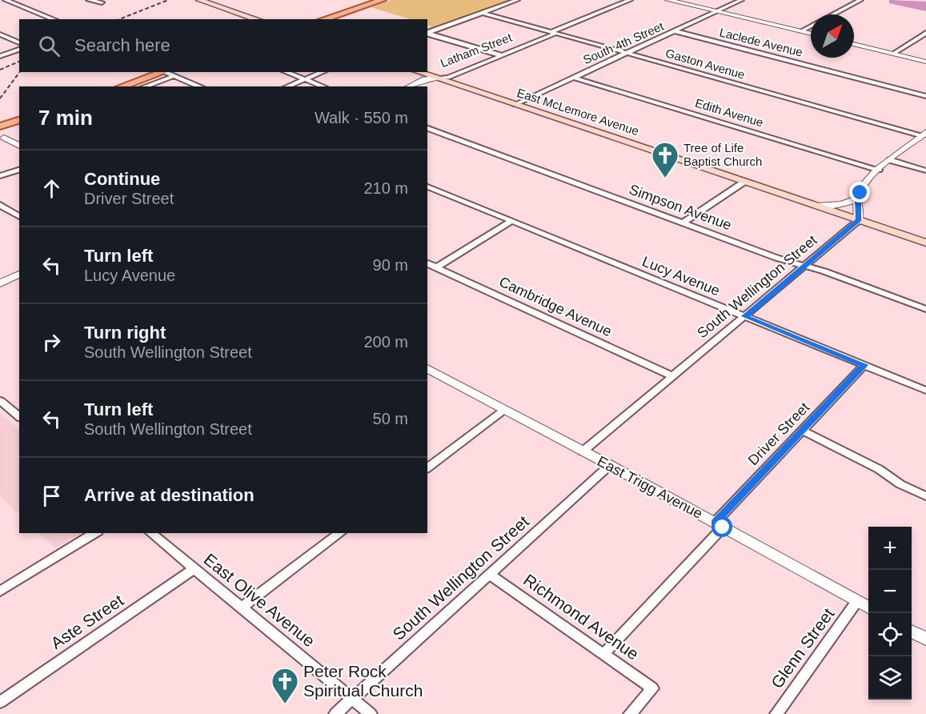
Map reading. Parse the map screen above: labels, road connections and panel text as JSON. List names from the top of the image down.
{
  "streets": {
    "main road": ["East McLemore Avenue"],
    "street": [
      "Laclede Avenue",
      "South 4th Street",
      "Latham Street",
      "Gaston Avenue",
      "Edith Avenue",
      "Simpson Avenue",
      "Lucy Avenue",
      "South Wellington Street",
      "Cambridge Avenue",
      "Driver Street",
      "East Trigg Avenue",
      "East Olive Avenue",
      "Richmond Avenue",
      "Aste Street",
      "Glenn Street"
    ]
  },
  "crossings": [
    ["Laclede Avenue", "South 4th Street"],
    ["South 4th Street", "Gaston Avenue"],
    ["South 4th Street", "East McLemore Avenue"],
    ["South 4th Street", "Edith Avenue"],
    ["Latham Street", "Gaston Avenue"],
    ["Latham Street", "East McLemore Avenue"],
    ["East McLemore Avenue", "South Wellington Street"],
    ["Simpson Avenue", "South Wellington Street"],
    ["Lucy Avenue", "South Wellington Street"],
    ["Lucy Avenue", "Driver Street"],
    ["South Wellington Street", "Cambridge Avenue"],
    ["South Wellington Street", "East Trigg Avenue"],
    ["South Wellington Street", "East Olive Avenue"],
    ["South Wellington Street", "Richmond Avenue"],
    ["Driver Street", "East Trigg Avenue"],
    ["Driver Street", "Richmond Avenue"],
    ["East Trigg Avenue", "Glenn Street"],
    ["East Olive Avenue", "Aste Street"]
  ],
  "places": {
    "church": ["Tree of Life Baptist Church", "Peter Rock Spiritual Church"]
  },
  "north": "top right",
  "page": {
    "search": "Search here",
    "heading": ["7 min", "Walk · 550 m"],
    "list": [
      ["Continue", "Driver Street", "210 m"],
      ["Turn left", "Lucy Avenue", "90 m"],
      ["Turn right", "South Wellington Street", "200 m"],
      ["Turn left", "South Wellington Street", "50 m"],
      "Arrive at destination"
    ],
    "map_buttons": ["+", "−"]
  }
}
